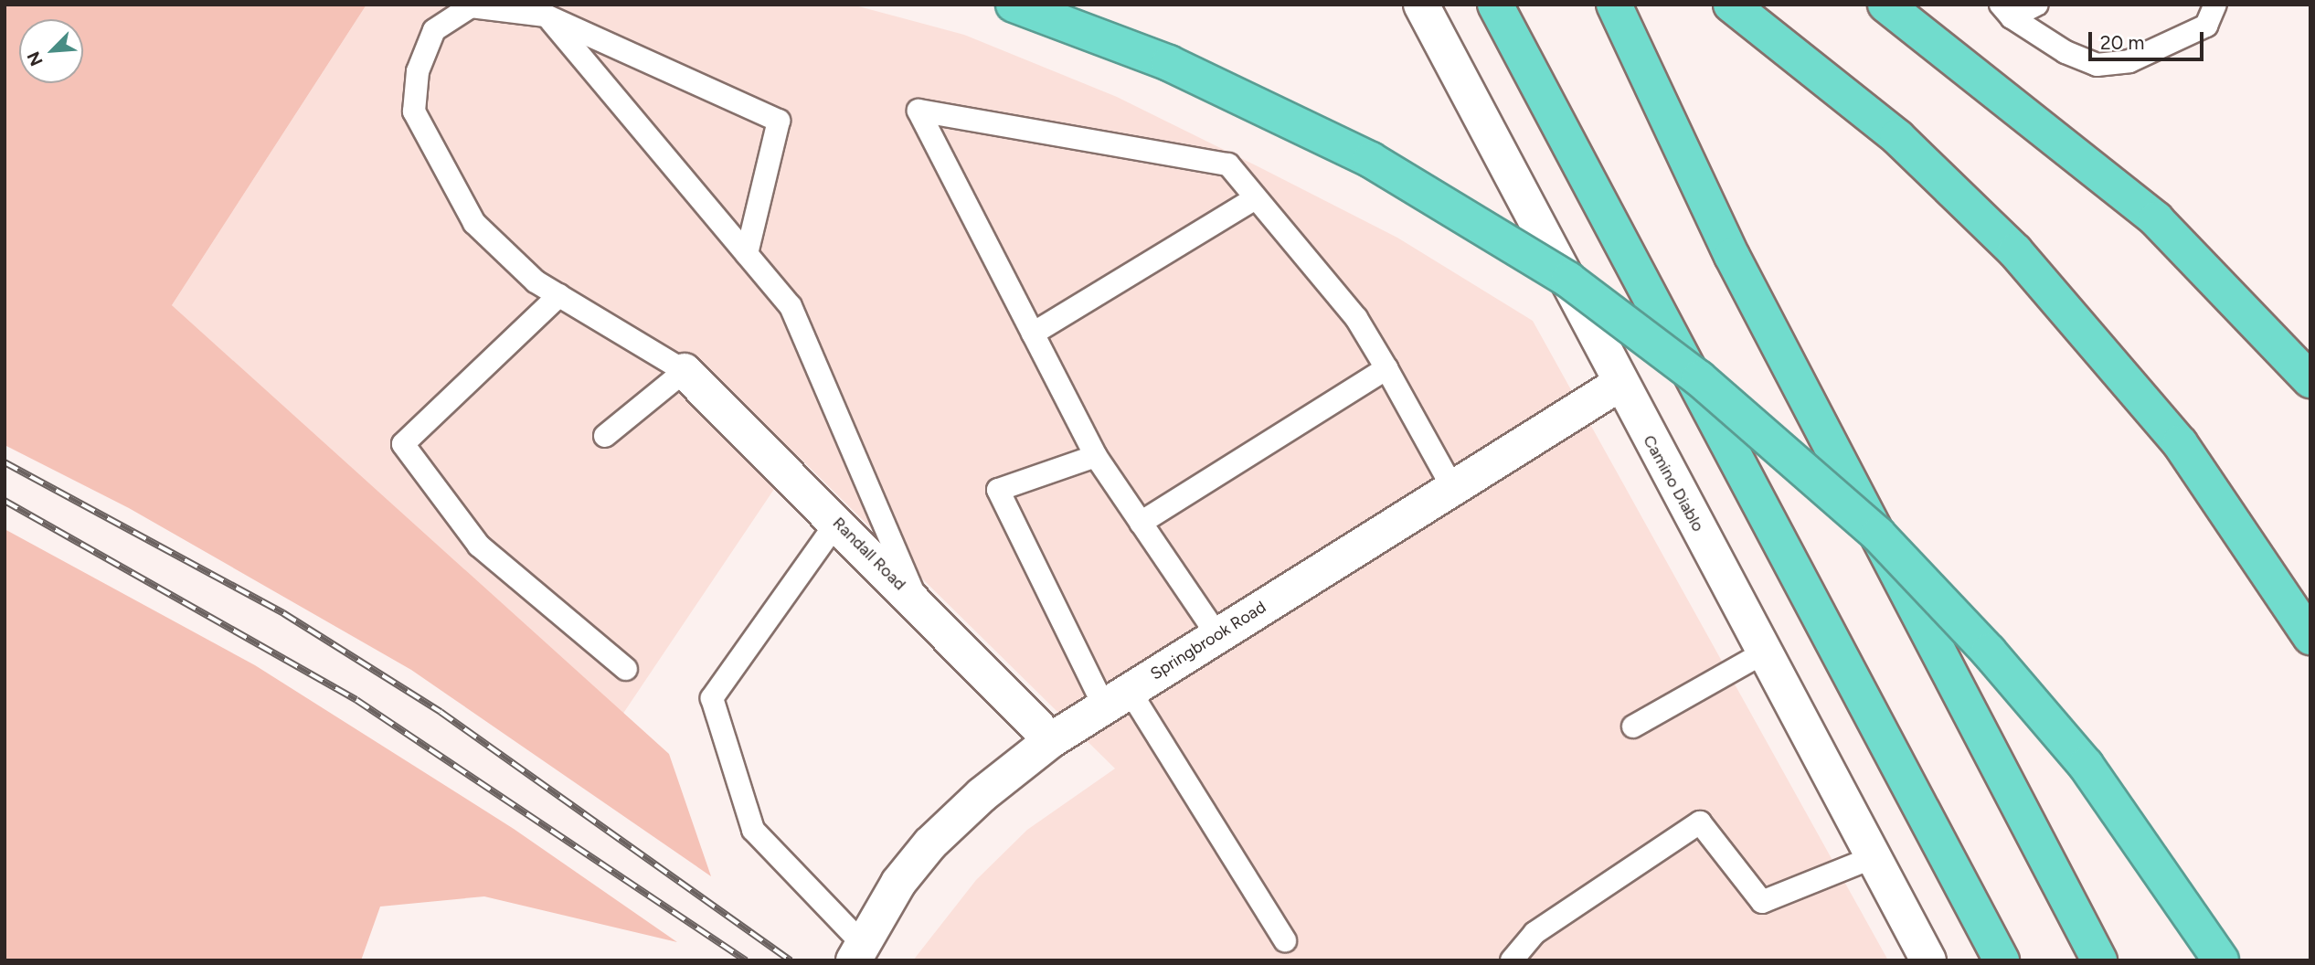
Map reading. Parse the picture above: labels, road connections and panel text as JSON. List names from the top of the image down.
{
  "streets": {
    "street": ["Camino Diablo", "Randall Road", "Springbrook Road"]
  },
  "crossings": [
    ["Camino Diablo", "Springbrook Road"],
    ["Randall Road", "Springbrook Road"]
  ],
  "scale_bar": "20 m",
  "north": "bottom left"
}
